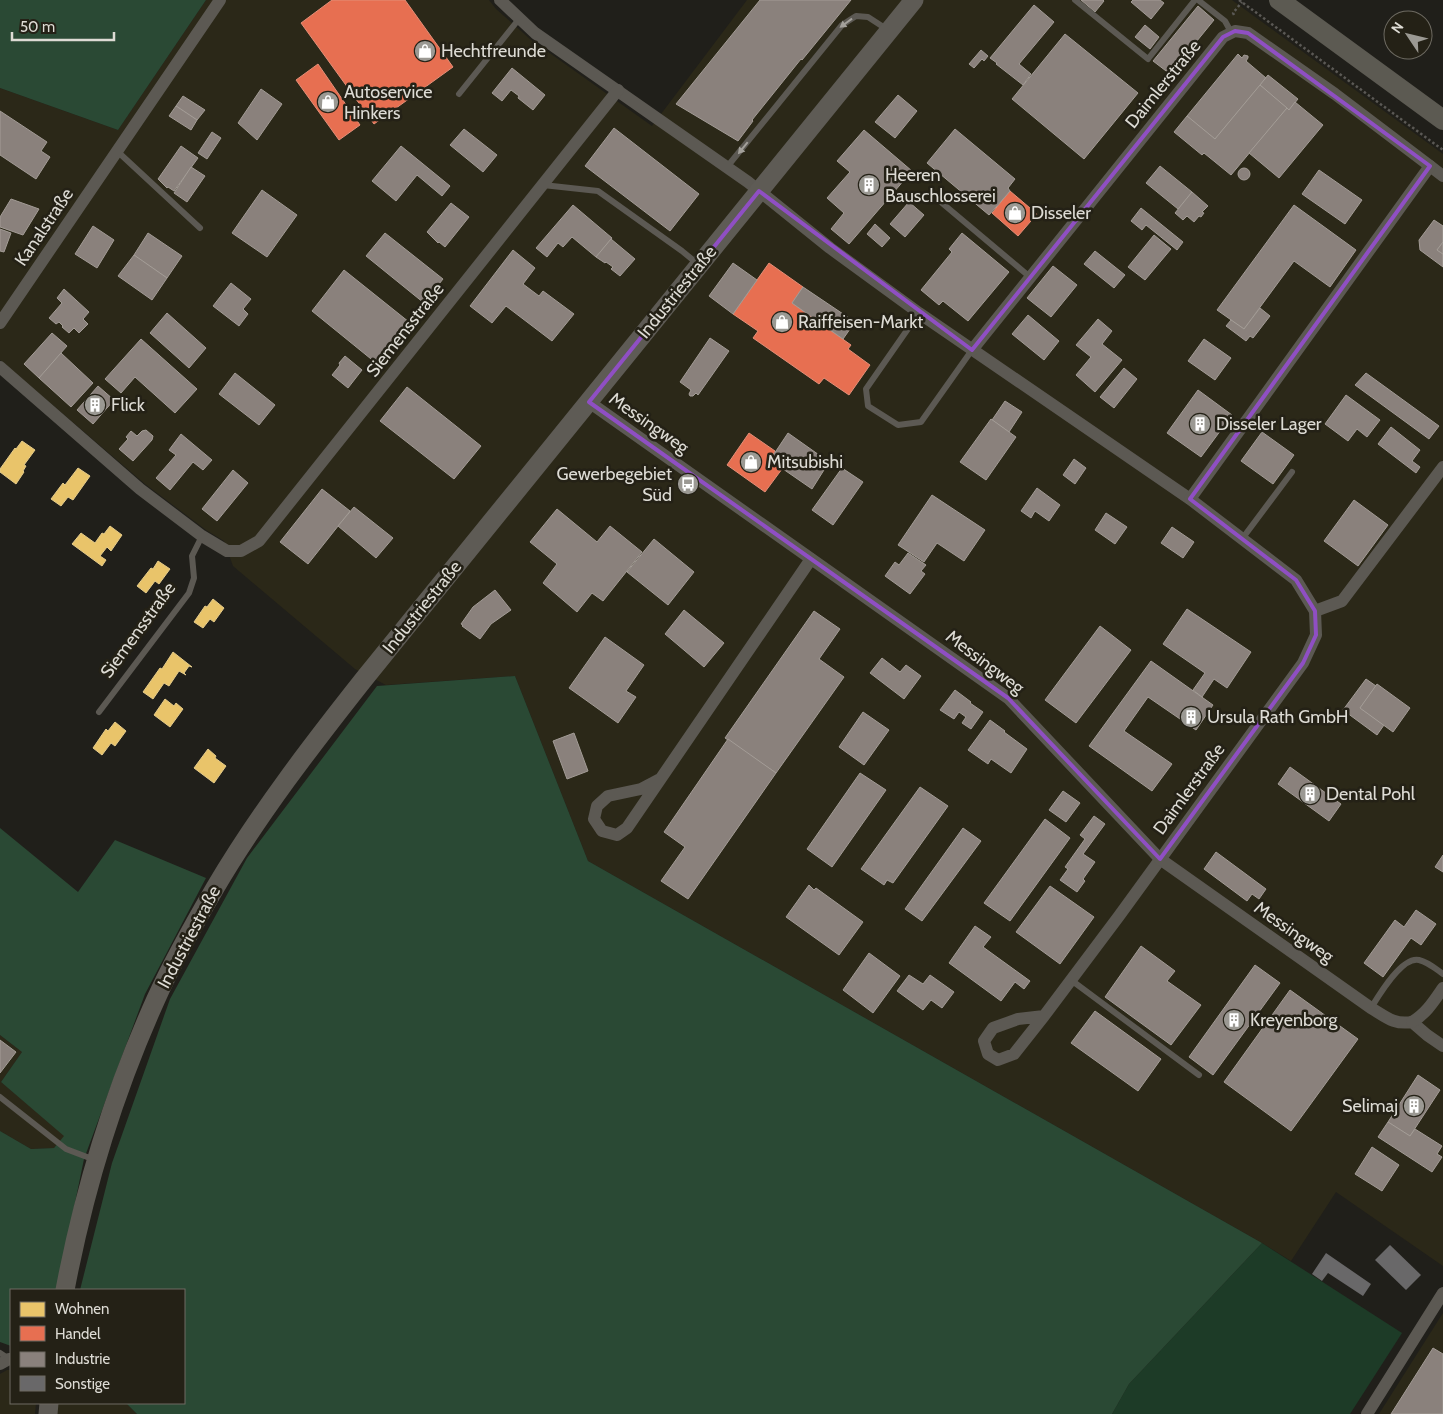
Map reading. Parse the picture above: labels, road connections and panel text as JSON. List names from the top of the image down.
{
  "streets": {
    "street": [
      "Daimlerstraße",
      "Kanalstraße",
      "Industriestraße",
      "Siemensstraße",
      "Messingweg"
    ]
  },
  "crossings": [
    ["Daimlerstraße", "Industriestraße"],
    ["Daimlerstraße", "Messingweg"],
    ["Industriestraße", "Messingweg"]
  ],
  "places": {
    "shop": [
      "Hechtfreunde",
      "Autoservice Hinkers",
      "Disseler",
      "Raiffeisen-Markt",
      "Mitsubishi"
    ],
    "building": [
      "Heeren Bauschlosserei",
      "Flick",
      "Disseler Lager",
      "Ursula Rath GmbH",
      "Dental Pohl",
      "Kreyenborg",
      "Selimaj"
    ],
    "bus stop": ["Gewerbegebiet Süd"]
  },
  "legend": [
    "Wohnen",
    "Handel",
    "Industrie",
    "Sonstige"
  ],
  "scale_bar": "50 m",
  "north": "top left"
}
